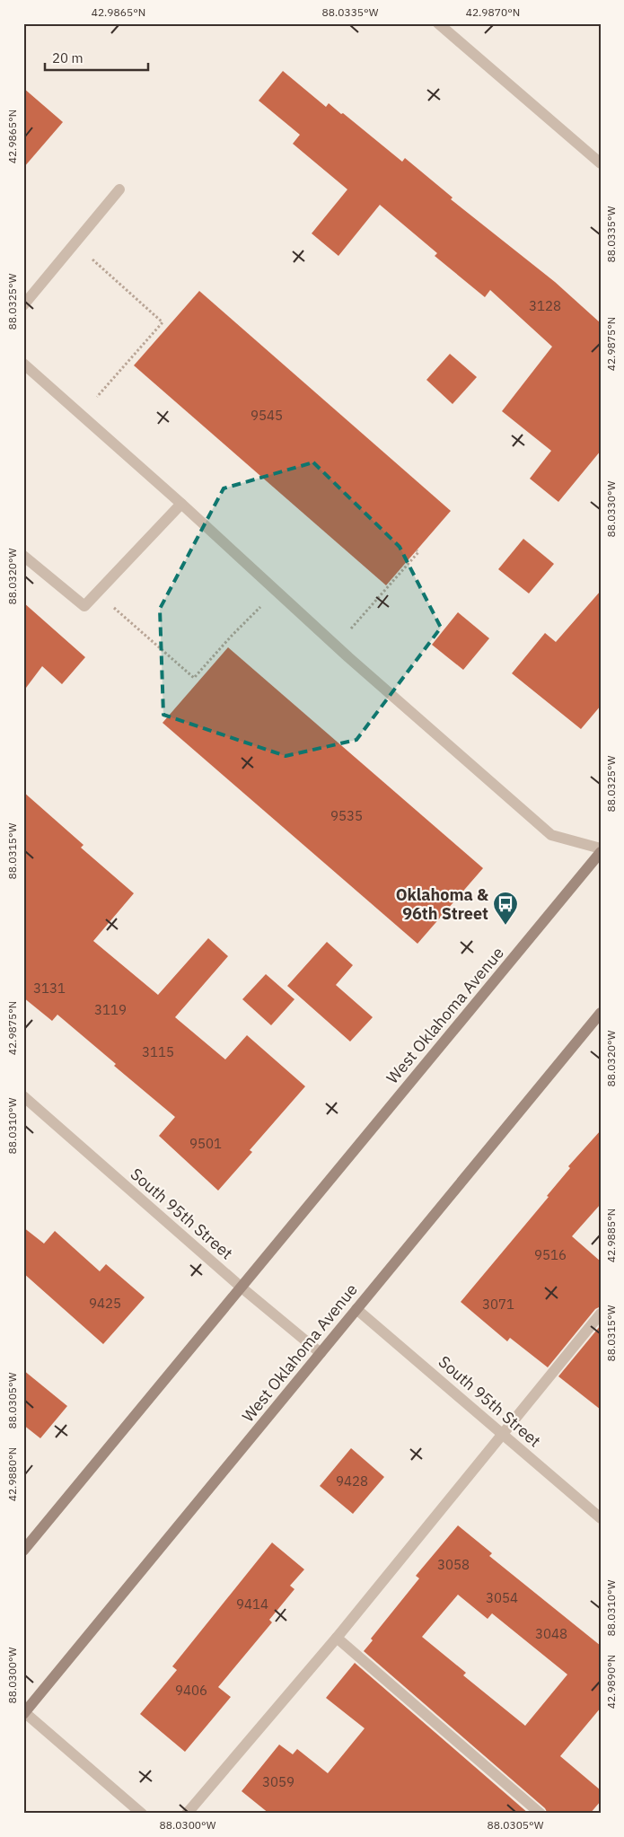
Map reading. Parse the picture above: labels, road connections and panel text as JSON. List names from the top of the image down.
{
  "streets": {
    "main road": ["West Oklahoma Avenue"],
    "street": ["South 95th Street"]
  },
  "crossings": [
    ["West Oklahoma Avenue", "South 95th Street"]
  ],
  "places": {
    "bus stop": ["Oklahoma & 96th Street"]
  },
  "house_numbers": [
    "3128",
    "9545",
    "9535",
    "3131",
    "3119",
    "3115",
    "9501",
    "9516",
    "9425",
    "3071",
    "9428",
    "3058",
    "3054",
    "9414",
    "3048",
    "9406",
    "3059"
  ],
  "scale_bar": "20 m",
  "coordinates": [
    "42.9865°N",
    "88.0335°W",
    "42.9870°N",
    "88.0325°W",
    "42.9875°N",
    "88.0330°W",
    "88.0320°W",
    "88.0315°W",
    "88.0310°W",
    "42.9885°N",
    "88.0305°W",
    "42.9880°N",
    "88.0300°W",
    "42.9890°N"
  ]
}
